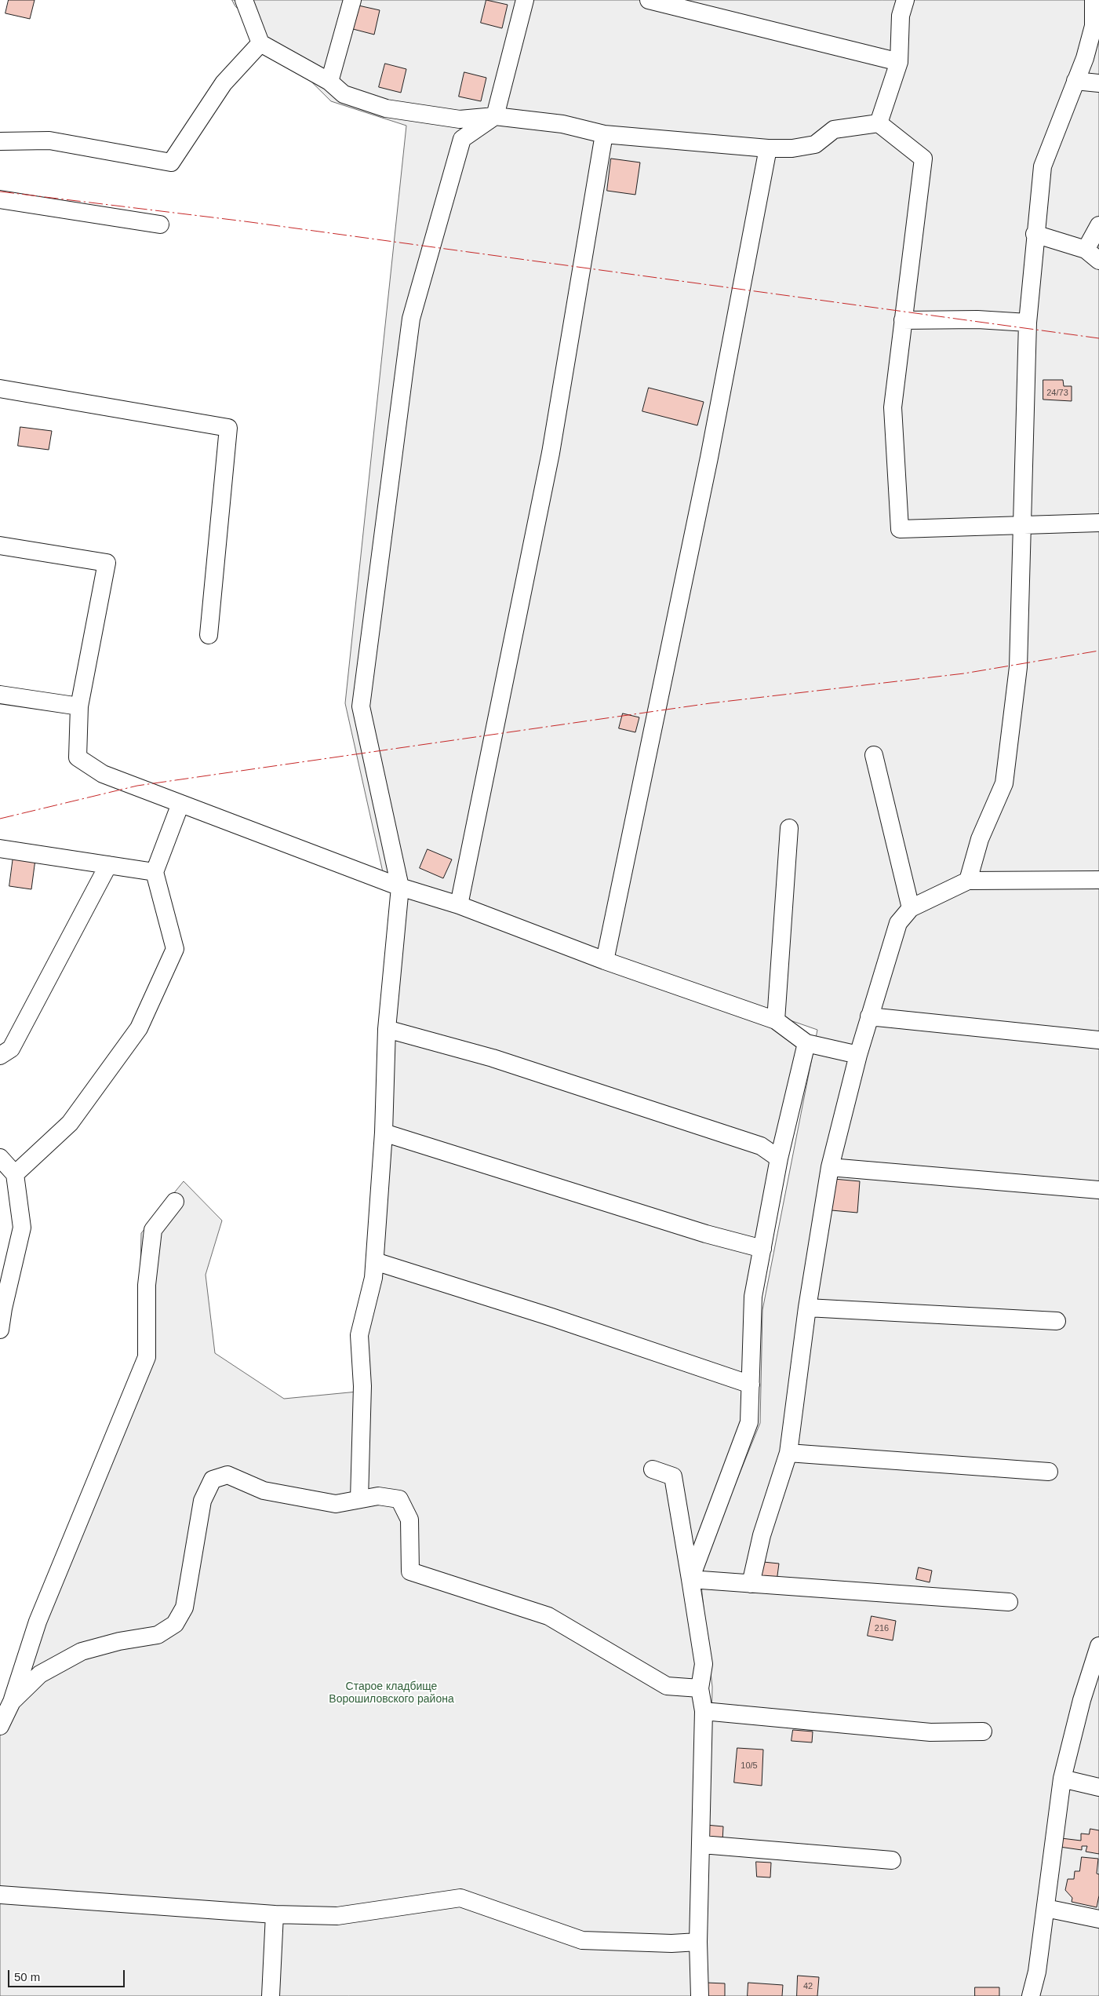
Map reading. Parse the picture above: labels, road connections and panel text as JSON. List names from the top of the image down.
{
  "parks": ["Старое кладбище Ворошиловского района"],
  "house_numbers": [
    "24/73",
    "216",
    "10/5",
    "42"
  ],
  "scale_bar": "50 m"
}
